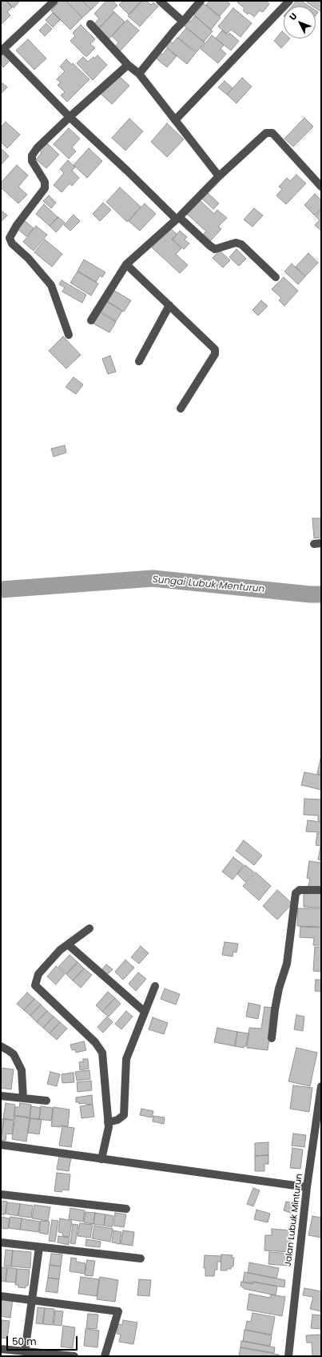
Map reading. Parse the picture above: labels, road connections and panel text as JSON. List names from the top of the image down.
{
  "streets": {
    "street": ["Jalan Lubuk Minturun"]
  },
  "water": ["Sungai Lubuk Menturun"],
  "scale_bar": "50 m",
  "north": "top left"
}
